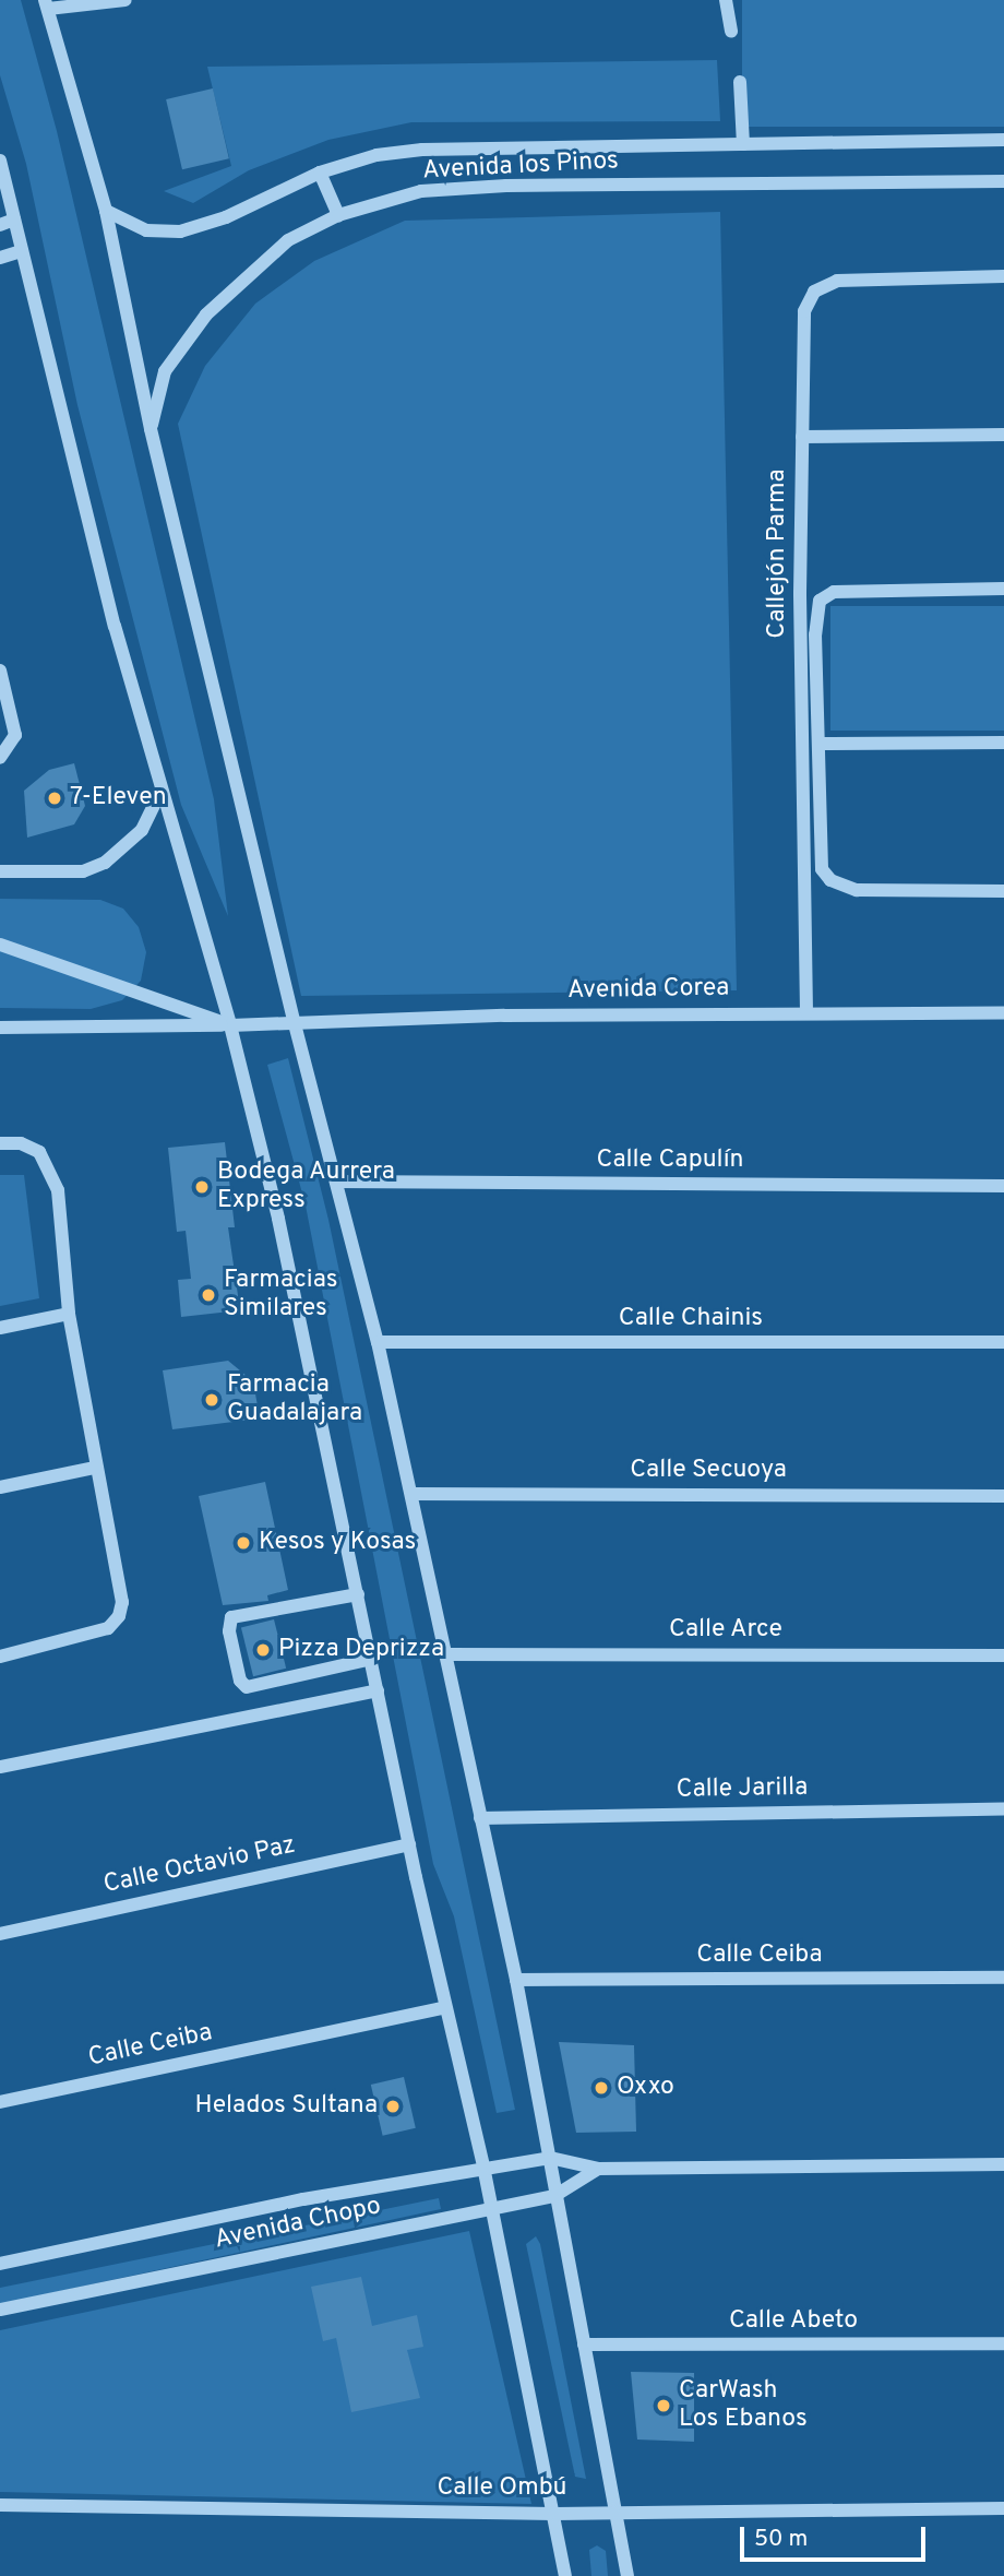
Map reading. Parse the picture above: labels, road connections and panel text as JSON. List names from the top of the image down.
{
  "streets": {
    "street": [
      "Avenida los Pinos",
      "Callejón Parma",
      "Avenida Corea",
      "Calle Capulín",
      "Calle Chainis",
      "Calle Secuoya",
      "Calle Arce",
      "Calle Jarilla",
      "Calle Octavio Paz",
      "Calle Ceiba",
      "Avenida Chopo",
      "Calle Abeto",
      "Calle Ombú"
    ]
  },
  "crossings": [
    ["Callejón Parma", "Avenida Corea"]
  ],
  "places": [
    "7-Eleven",
    "Bodega Aurrera Express",
    "Farmacias Similares",
    "Farmacia Guadalajara",
    "Kesos y Kosas",
    "Pizza Deprizza",
    "Oxxo",
    "Helados Sultana",
    "CarWash Los Ebanos"
  ],
  "scale_bar": "50 m"
}
